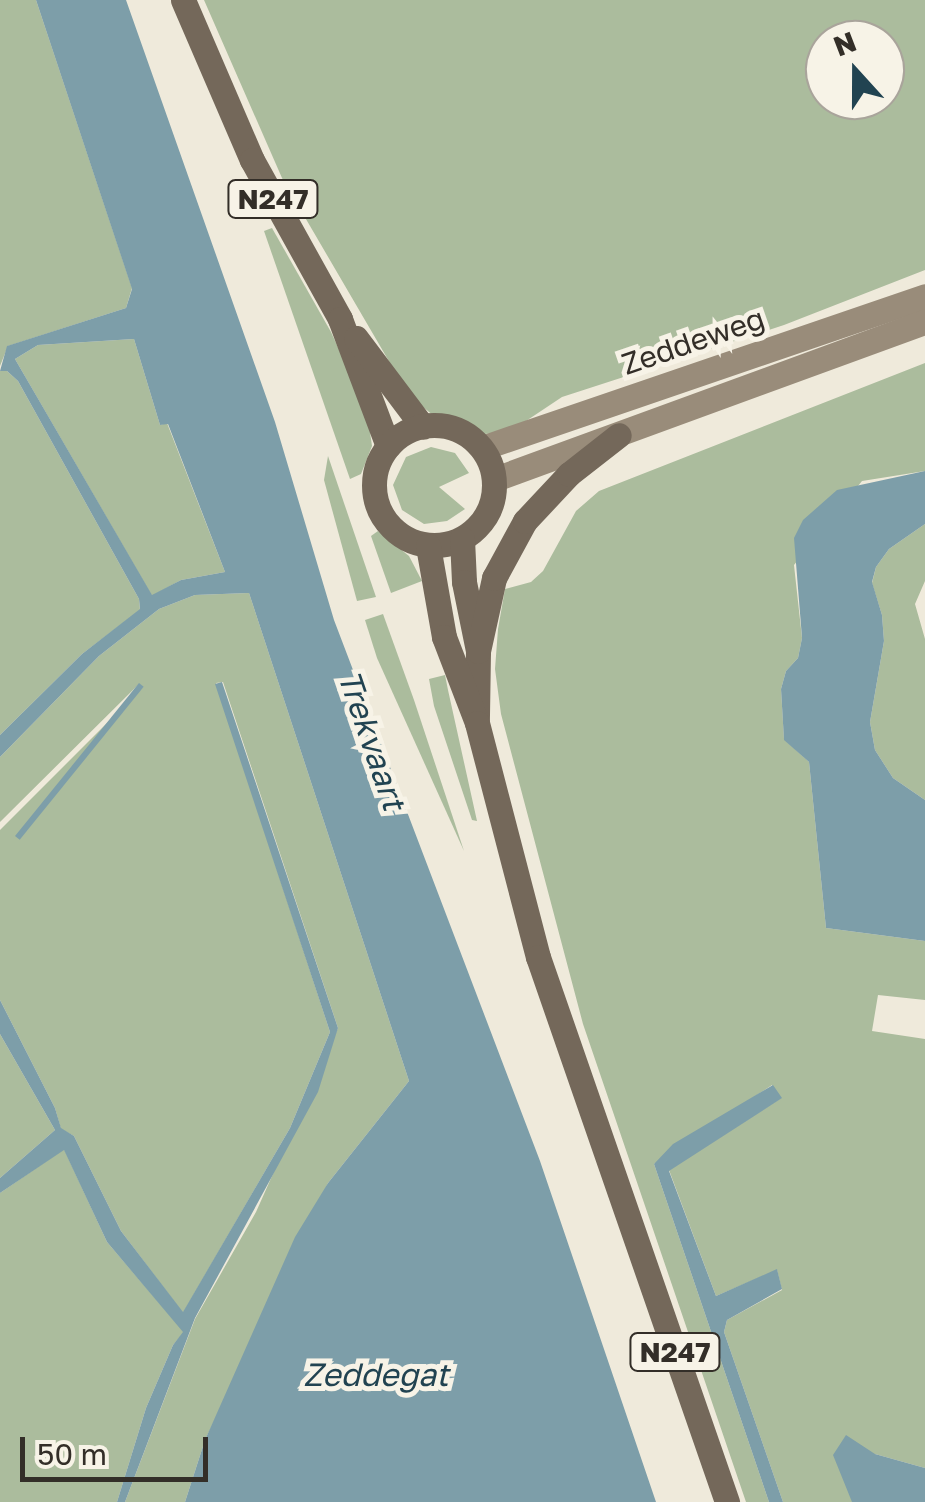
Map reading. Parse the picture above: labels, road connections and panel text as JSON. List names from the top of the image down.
{
  "streets": {
    "main road": ["N247", "Zeddeweg"]
  },
  "crossings": [
    ["N247", "Zeddeweg"]
  ],
  "water": ["Trekvaart", "Zeddegat"],
  "scale_bar": "50 m",
  "north": "top"
}
